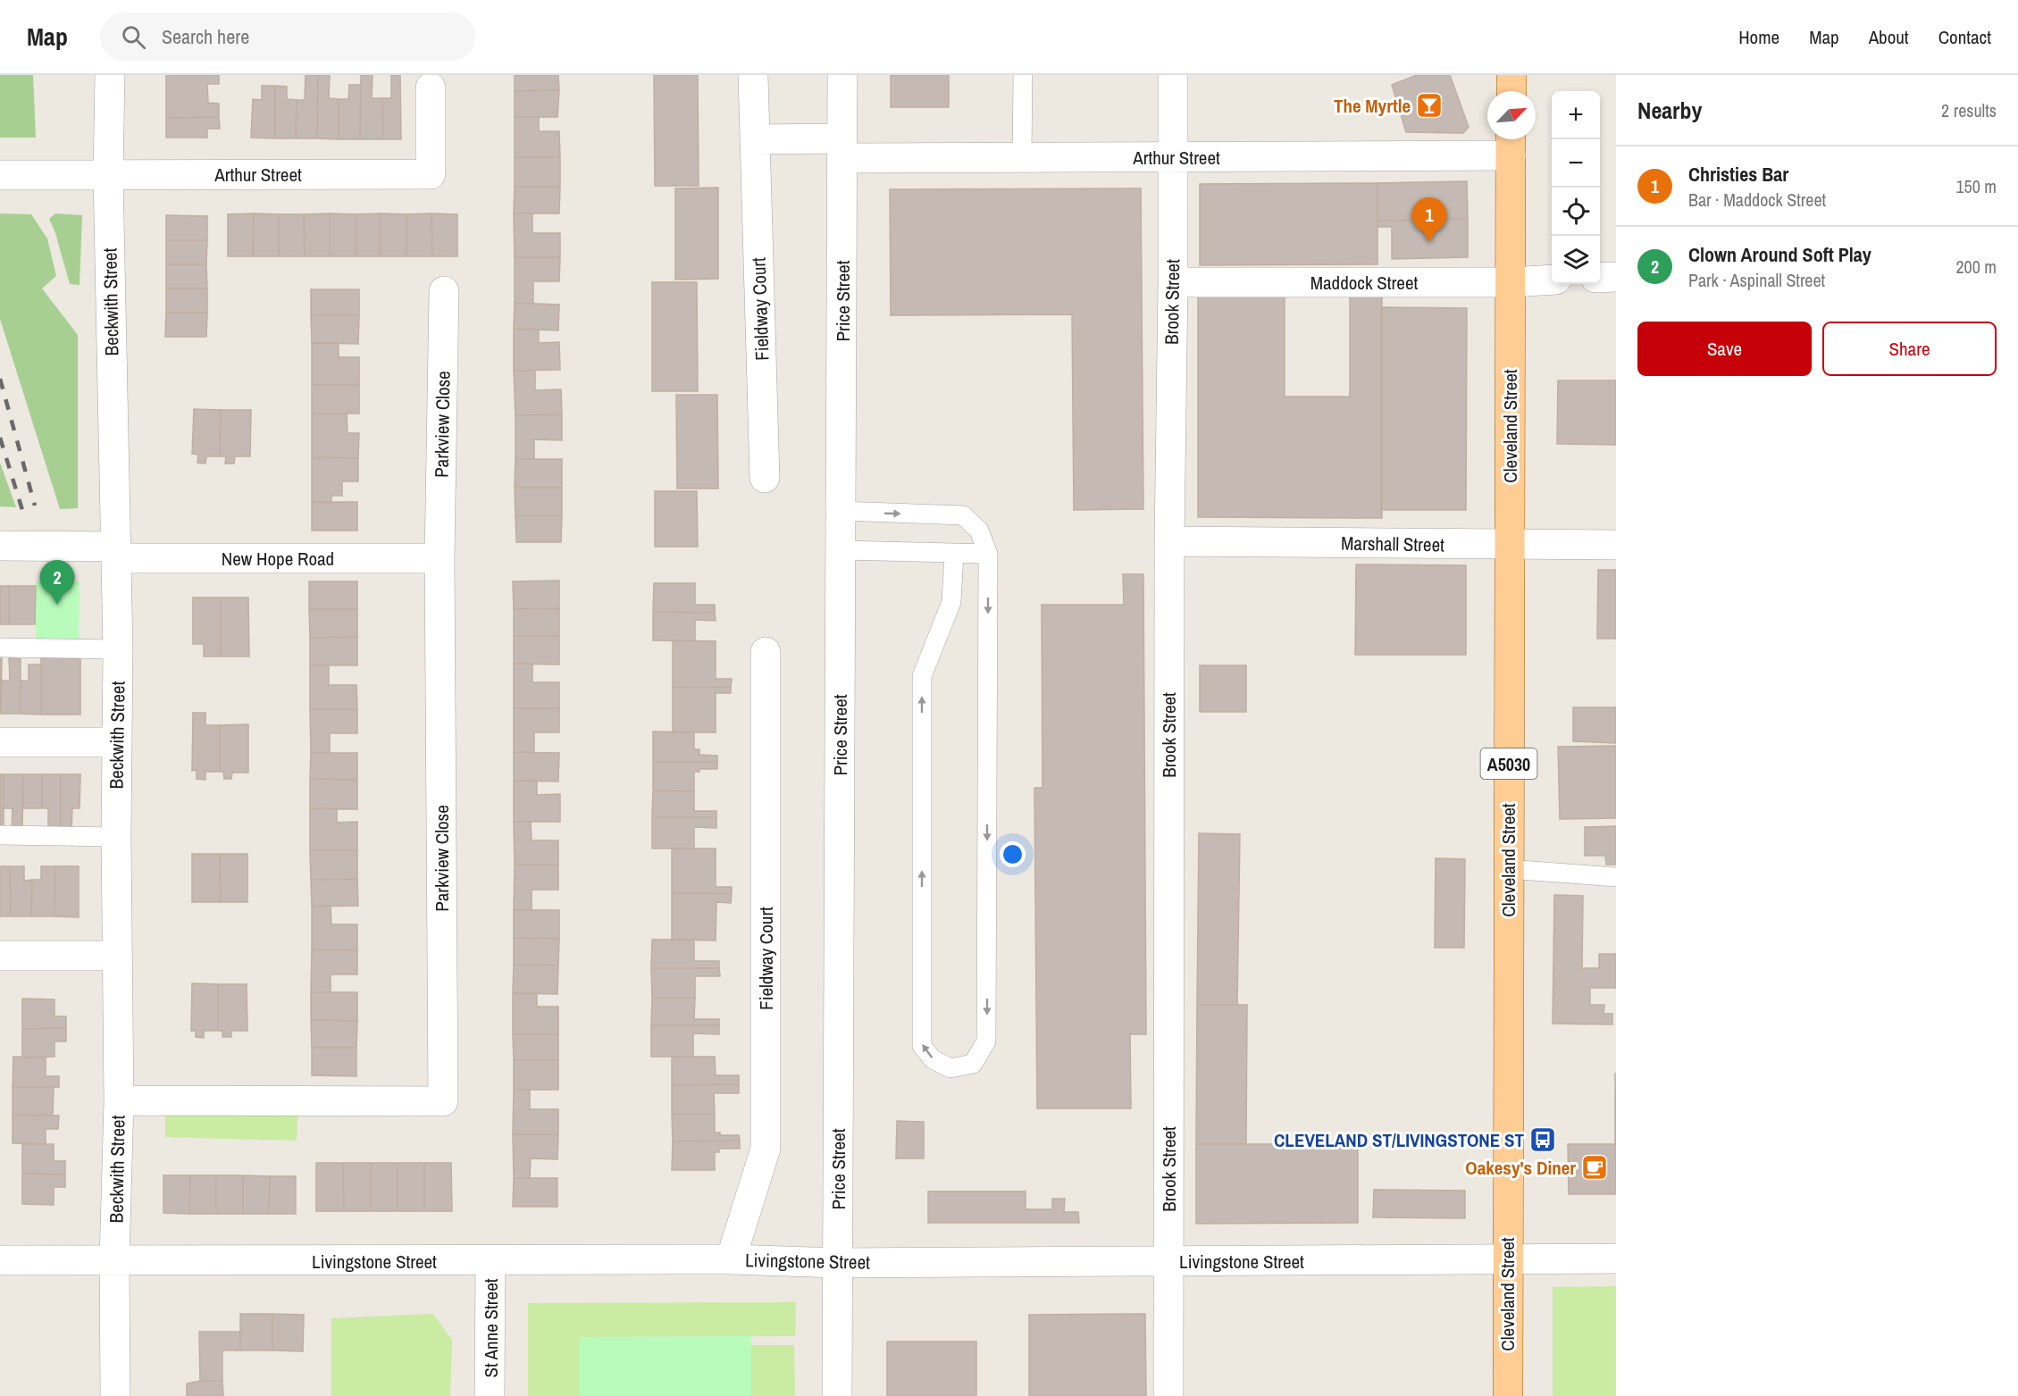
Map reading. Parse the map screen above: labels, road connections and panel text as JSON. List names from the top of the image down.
{
  "streets": {
    "main road": ["Cleveland Street", "A5030"],
    "street": [
      "Arthur Street",
      "Maddock Street",
      "Price Street",
      "Beckwith Street",
      "Brook Street",
      "Fieldway Court",
      "Parkview Close",
      "Marshall Street",
      "New Hope Road",
      "Livingstone Street",
      "St Anne Street"
    ]
  },
  "crossings": [
    ["Arthur Street", "Price Street"],
    ["Arthur Street", "Beckwith Street"],
    ["Arthur Street", "Brook Street"],
    ["Arthur Street", "Cleveland Street"],
    ["Maddock Street", "Brook Street"],
    ["Maddock Street", "Cleveland Street"],
    ["Price Street", "Livingstone Street"],
    ["Beckwith Street", "Parkview Close"],
    ["Beckwith Street", "New Hope Road"],
    ["Beckwith Street", "Livingstone Street"],
    ["Brook Street", "Marshall Street"],
    ["Brook Street", "Livingstone Street"],
    ["Fieldway Court", "Livingstone Street"],
    ["Parkview Close", "New Hope Road"],
    ["Cleveland Street", "Marshall Street"],
    ["Cleveland Street", "Livingstone Street"],
    ["Livingstone Street", "St Anne Street"]
  ],
  "places": {
    "bar": ["The Myrtle"],
    "bus stop": ["CLEVELAND ST/LIVINGSTONE ST"],
    "cafe": ["Oakesy's Diner"]
  },
  "north": "top right",
  "page": {
    "header": "Map",
    "search": "Search here",
    "nav": [
      "Home",
      "Map",
      "About",
      "Contact"
    ],
    "heading": ["Nearby", "2 results"],
    "map_buttons": ["+", "−"],
    "list": [
      {
        "mark": "1",
        "name": "Christies Bar",
        "note": "Bar · Maddock Street",
        "value": "150 m"
      },
      {
        "mark": "2",
        "name": "Clown Around Soft Play",
        "note": "Park · Aspinall Street",
        "value": "200 m"
      }
    ],
    "pins": ["1", "2"],
    "buttons": ["Save", "Share"]
  }
}
